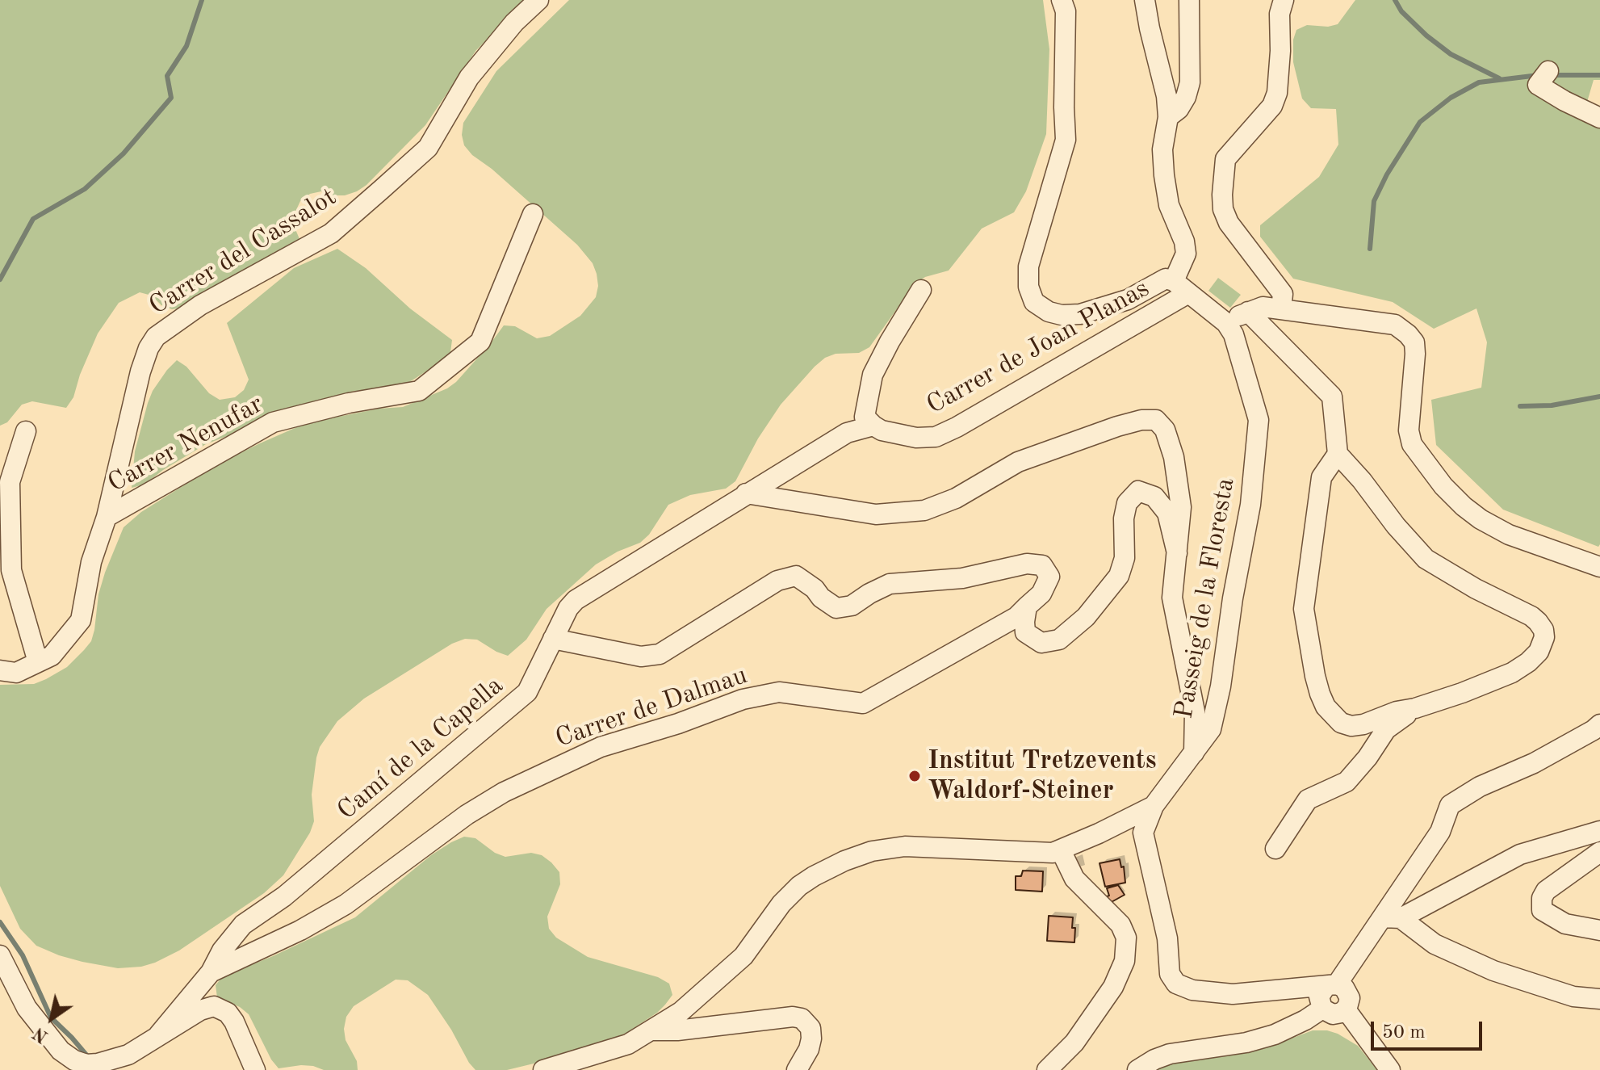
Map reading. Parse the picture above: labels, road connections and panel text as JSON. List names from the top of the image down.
{
  "streets": {
    "street": [
      "Carrer del Cassalot",
      "Carrer de Joan Planas",
      "Carrer Nenufar",
      "Passeig de la Floresta",
      "Carrer de Dalmau",
      "Camí de la Capella"
    ]
  },
  "crossings": [
    ["Carrer del Cassalot", "Carrer Nenufar"],
    ["Carrer de Joan Planas", "Camí de la Capella"],
    ["Carrer de Dalmau", "Camí de la Capella"]
  ],
  "places": ["Institut Tretzevents Waldorf-Steiner"],
  "scale_bar": "50 m",
  "north": "bottom left"
}
